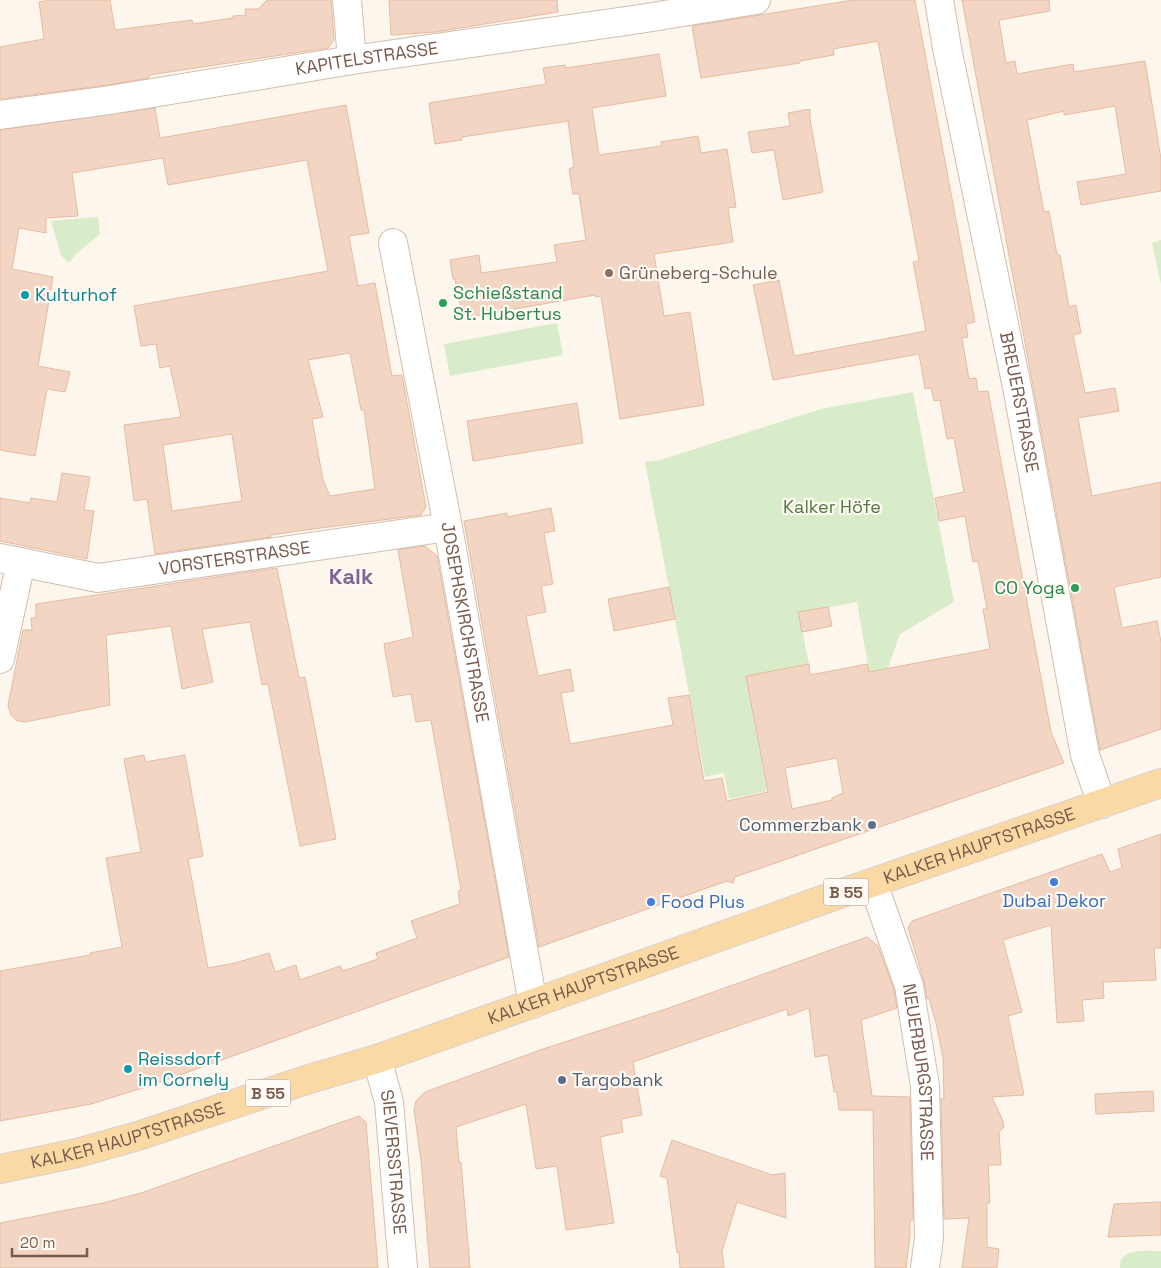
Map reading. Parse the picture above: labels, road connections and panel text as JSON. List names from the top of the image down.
{
  "streets": {
    "main road": ["KALKER HAUPTSTRASSE", "B 55"],
    "street": [
      "KAPITELSTRASSE",
      "BREUERSTRASSE",
      "VORSTERSTRASSE",
      "JOSEPHSKIRCHSTRASSE",
      "NEUERBURGSTRASSE",
      "SIEVERSSTRASSE"
    ]
  },
  "crossings": [
    ["BREUERSTRASSE", "KALKER HAUPTSTRASSE"],
    ["VORSTERSTRASSE", "JOSEPHSKIRCHSTRASSE"],
    ["JOSEPHSKIRCHSTRASSE", "KALKER HAUPTSTRASSE"],
    ["KALKER HAUPTSTRASSE", "NEUERBURGSTRASSE"],
    ["KALKER HAUPTSTRASSE", "SIEVERSSTRASSE"]
  ],
  "districts": ["Kalk"],
  "parks": ["Kalker Höfe"],
  "places": [
    "Grüneberg-Schule",
    "Kulturhof",
    "Schießstand St. Hubertus",
    "CO Yoga",
    "Commerzbank",
    "Dubai Dekor",
    "Food Plus",
    "Reissdorf im Cornely",
    "Targobank"
  ],
  "scale_bar": "20 m"
}
